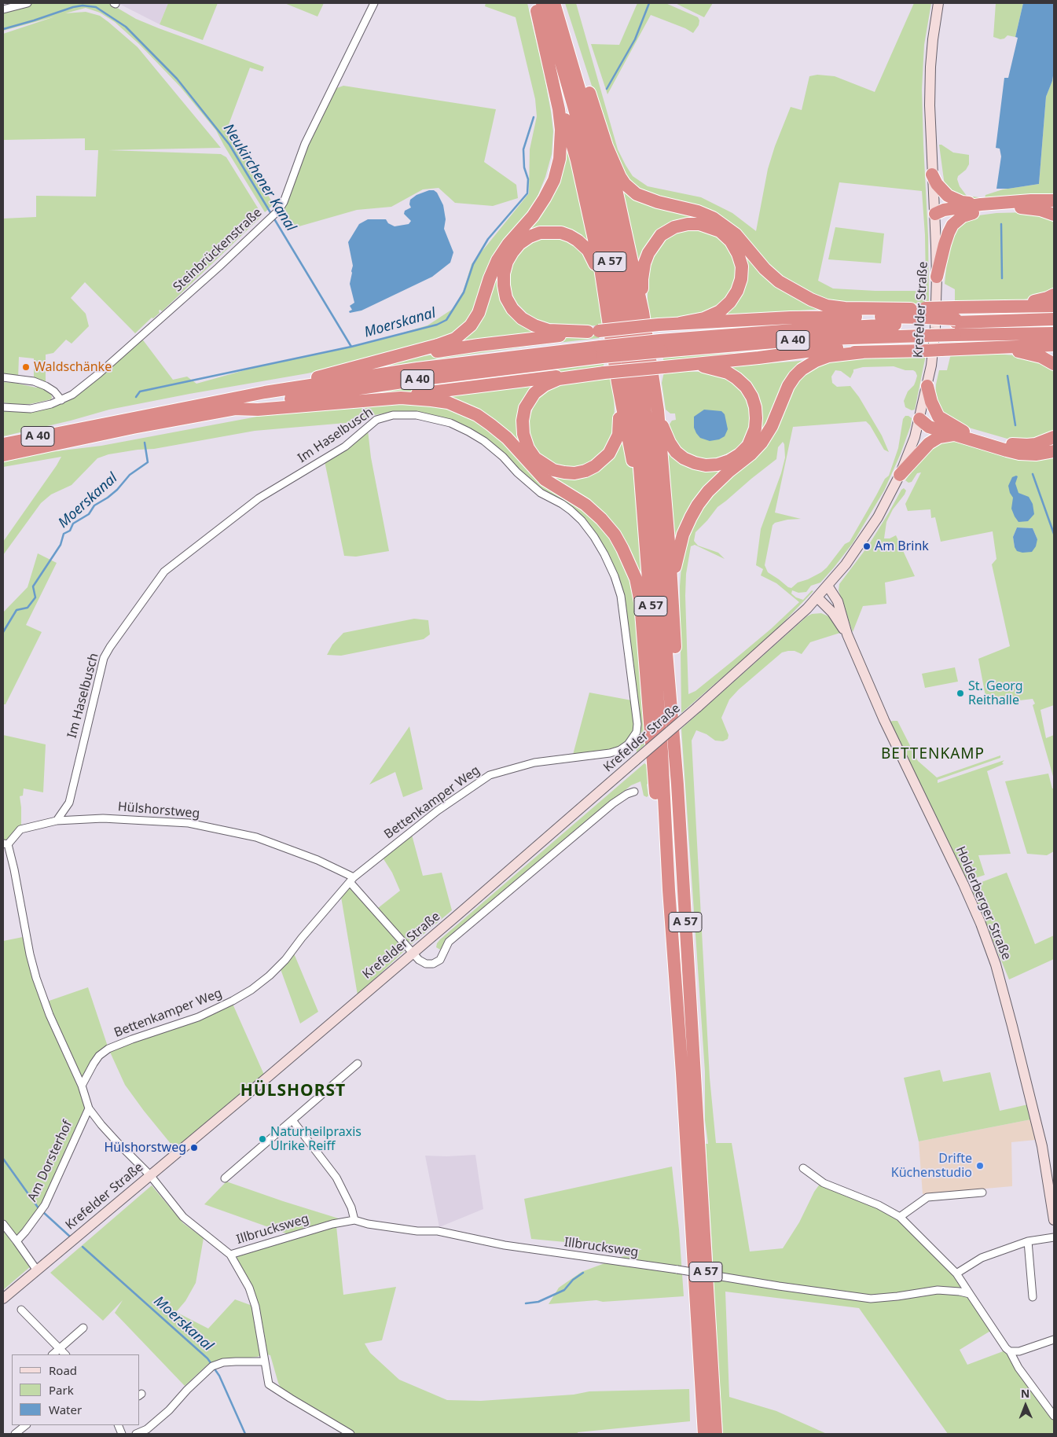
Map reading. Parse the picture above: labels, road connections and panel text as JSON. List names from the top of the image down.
{
  "streets": {
    "highway": ["A 57", "A 40"],
    "main road": ["Krefelder Straße", "Holderberger Straße"],
    "street": [
      "Steinbrückenstraße",
      "Im Haselbusch",
      "Bettenkamper Weg",
      "Hülshorstweg",
      "Am Dorsterhof",
      "Illbrucksweg"
    ]
  },
  "crossings": [
    ["Krefelder Straße", "Hülshorstweg"],
    ["Krefelder Straße", "Holderberger Straße"],
    ["Krefelder Straße", "Illbrucksweg"],
    ["Im Haselbusch", "Bettenkamper Weg"],
    ["Im Haselbusch", "Hülshorstweg"],
    ["Bettenkamper Weg", "Hülshorstweg"],
    ["Hülshorstweg", "Am Dorsterhof"],
    ["Hülshorstweg", "Illbrucksweg"]
  ],
  "districts": ["BETTENKAMP", "HÜLSHORST"],
  "water": ["Neukirchener Kanal", "Moerskanal"],
  "places": [
    "Waldschänke",
    "Am Brink",
    "St. Georg Reithalle",
    "Naturheilpraxis Ulrike Reiff",
    "Hülshorstweg",
    "Drifte Küchenstudio"
  ],
  "legend": ["Road", "Park", "Water"],
  "north": "top"
}
